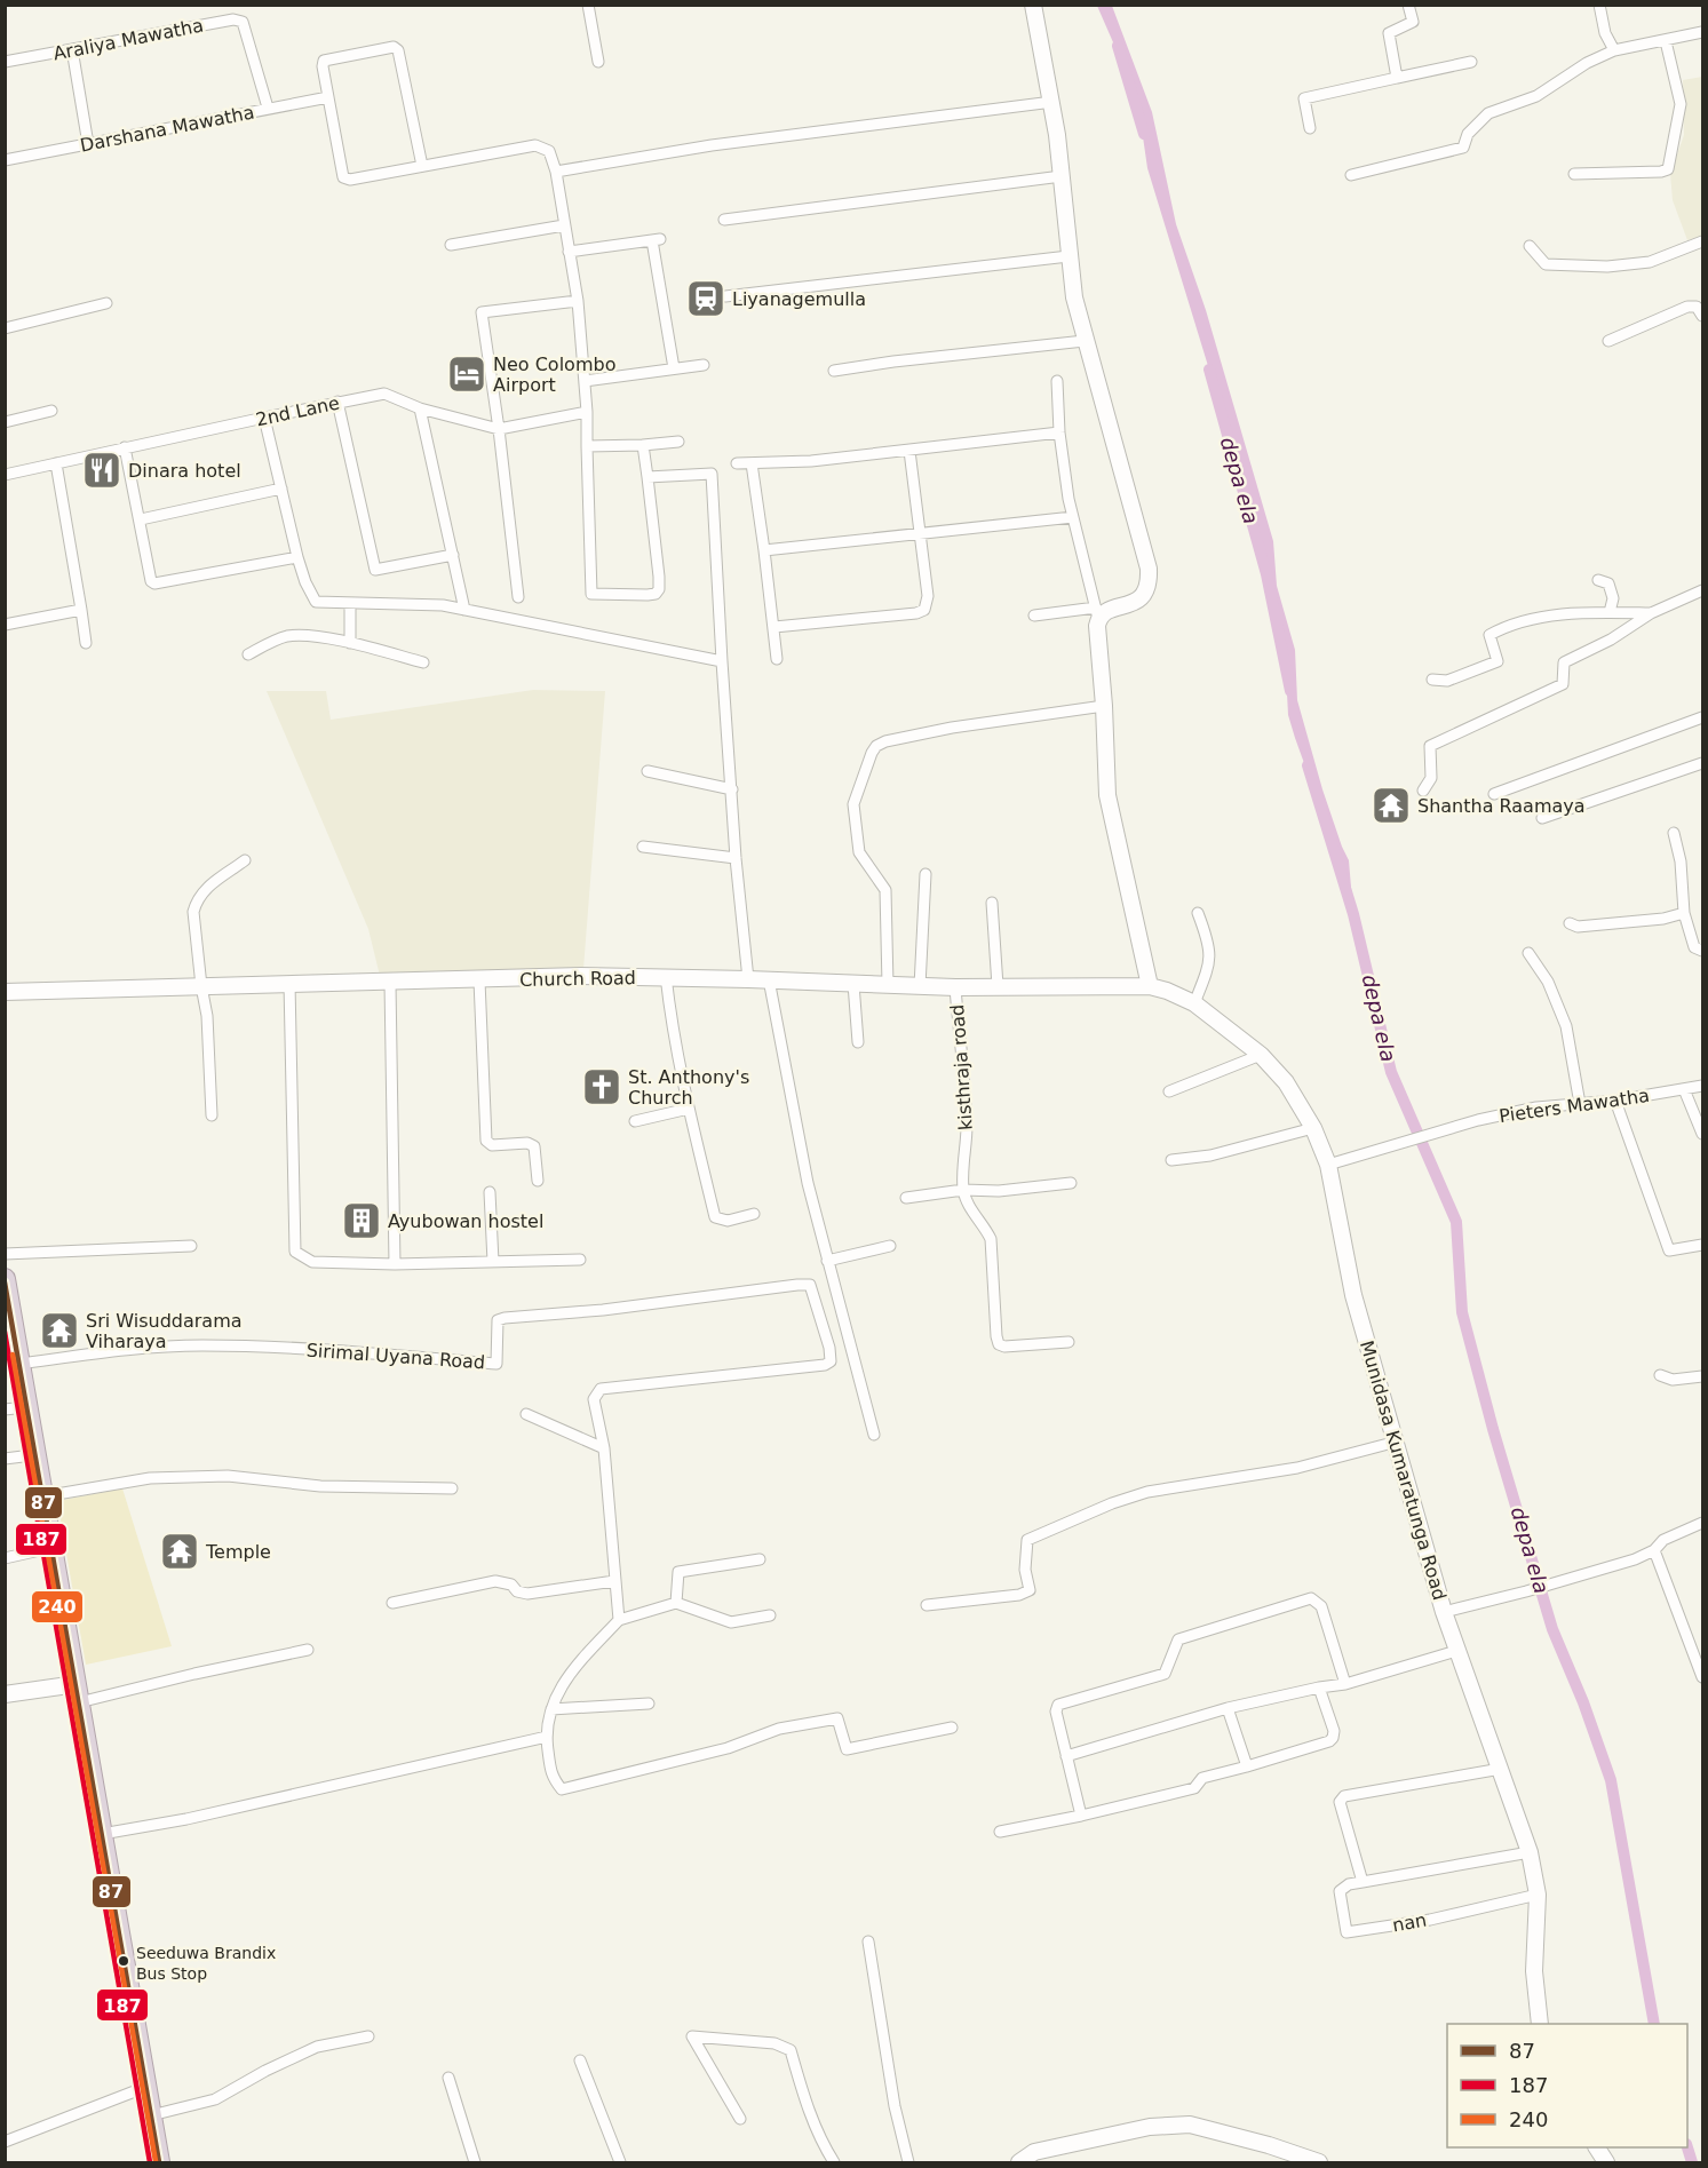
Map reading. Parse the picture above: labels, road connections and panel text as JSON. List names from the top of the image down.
{
  "streets": {
    "street": [
      "Araliya Mawatha",
      "Darshana Mawatha",
      "2nd Lane",
      "Church Road",
      "kisthraja road",
      "Pieters Mawatha",
      "Sirimal Uyana Road",
      "Munidasa Kumaratunga Road",
      "nan"
    ]
  },
  "crossings": [
    ["Araliya Mawatha", "Darshana Mawatha"],
    ["Church Road", "kisthraja road"],
    ["Church Road", "Munidasa Kumaratunga Road"],
    ["Pieters Mawatha", "Munidasa Kumaratunga Road"],
    ["Munidasa Kumaratunga Road", "nan"]
  ],
  "water": ["depa ela"],
  "places": {
    "station": ["Liyanagemulla"],
    "hotel": ["Neo Colombo Airport"],
    "restaurant": ["Dinara hotel"],
    "temple": ["Shantha Raamaya", "Sri Wisuddarama Viharaya", "Temple"],
    "church": ["St. Anthony's Church"],
    "building": ["Ayubowan hostel"],
    "other": ["Seeduwa Brandix Bus Stop"]
  },
  "lines": ["transit line 87", "transit line 187", "transit line 240"],
  "legend": ["87", "187", "240"]
}
